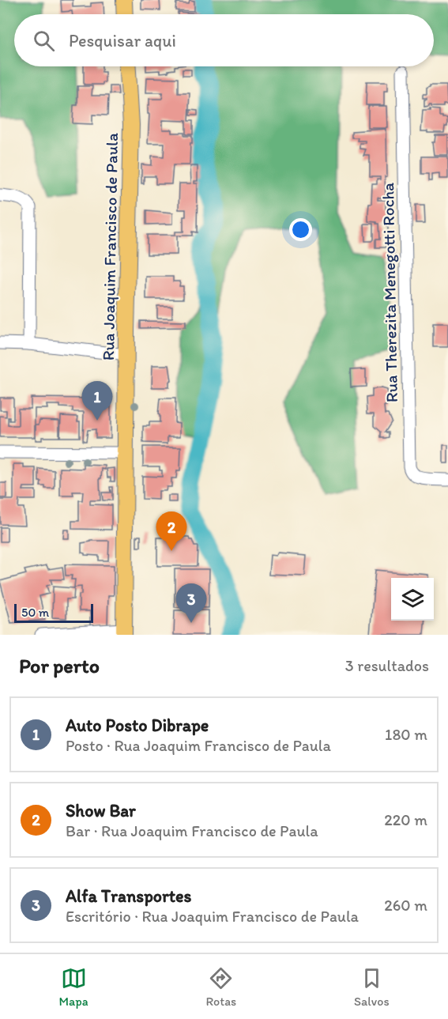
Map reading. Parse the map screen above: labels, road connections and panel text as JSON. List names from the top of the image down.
{
  "streets": {
    "main road": ["Rua Joaquim Francisco de Paula"],
    "street": ["Rua Therezita Menegotti Rocha"]
  },
  "scale_bar": "50 m",
  "page": {
    "search": "Pesquisar aqui",
    "pins": ["1", "2", "3"],
    "scale": "50 m",
    "heading": ["Por perto", "3 resultados"],
    "list": [
      {
        "mark": "1",
        "name": "Auto Posto Dibrape",
        "note": "Posto · Rua Joaquim Francisco de Paula",
        "value": "180 m"
      },
      {
        "mark": "2",
        "name": "Show Bar",
        "note": "Bar · Rua Joaquim Francisco de Paula",
        "value": "220 m"
      },
      {
        "mark": "3",
        "name": "Alfa Transportes",
        "note": "Escritório · Rua Joaquim Francisco de Paula",
        "value": "260 m"
      }
    ],
    "nav": ["Mapa", "Rotas", "Salvos"]
  }
}
